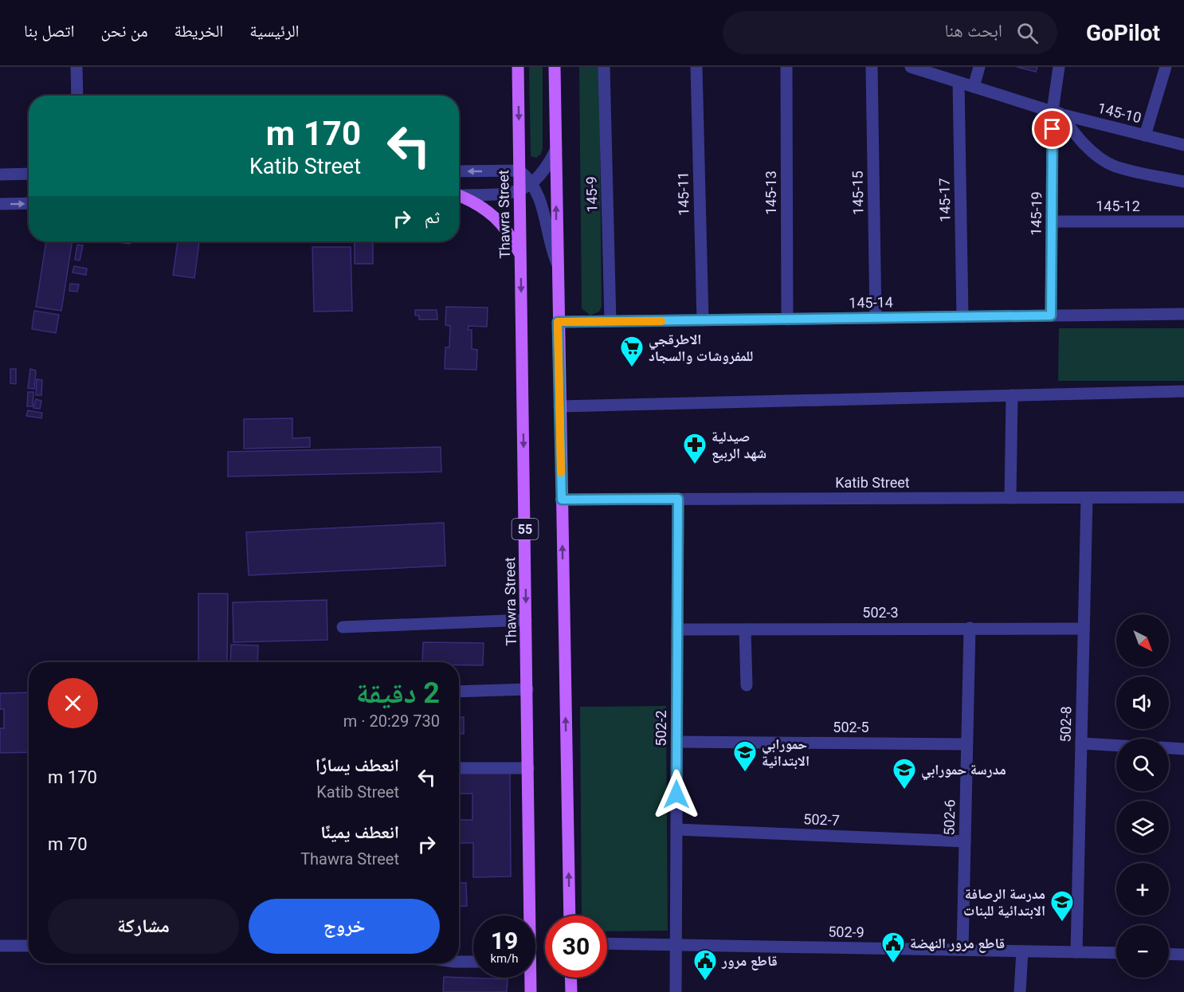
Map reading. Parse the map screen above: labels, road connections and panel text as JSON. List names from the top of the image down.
{
  "streets": {
    "main road": ["Thawra Street", "55"],
    "street": [
      "145-10",
      "145-13",
      "145-15",
      "145-11",
      "145-9",
      "145-17",
      "145-12",
      "145-19",
      "145-14",
      "Katib Street",
      "502-3",
      "502-8",
      "502-5",
      "502-2",
      "502-6",
      "502-7",
      "502-9"
    ]
  },
  "crossings": [
    ["145-10", "145-17"],
    ["145-10", "145-19"],
    ["145-13", "145-14"],
    ["145-15", "145-14"],
    ["145-11", "145-14"],
    ["145-9", "145-14"],
    ["145-17", "145-14"],
    ["145-12", "145-19"],
    ["145-19", "145-14"],
    ["Katib Street", "502-8"],
    ["Katib Street", "502-2"],
    ["502-3", "502-8"],
    ["502-3", "502-2"],
    ["502-3", "502-6"],
    ["502-8", "502-9"],
    ["502-5", "502-2"],
    ["502-5", "502-6"],
    ["502-2", "502-7"],
    ["502-2", "502-9"],
    ["502-6", "502-7"],
    ["502-6", "502-9"]
  ],
  "places": {
    "supermarket": ["الاطرقجي للمفروشات والسجاد"],
    "pharmacy": ["صيدلية شهد الربيع"],
    "school or university": ["حمورابي الابتدائية", "مدرسة حمورابي", "مدرسة الرصافة الابتدائية للبنات"],
    "public building": ["قاطع مرور النهضة", "قاطع مرور"]
  },
  "north": "bottom right",
  "page": {
    "header": "GoPilot",
    "search": "ابحث هنا",
    "nav": [
      "الرئيسية",
      "الخريطة",
      "من نحن",
      "اتصل بنا"
    ],
    "turn": ["170 m", "Katib Street"],
    "then": "ثم",
    "map_buttons": ["+", "−"],
    "heading": ["2 دقيقة", "730 m · 20:29"],
    "list": [
      {
        "name": "انعطف يسارًا",
        "note": "Katib Street",
        "value": "170 m"
      },
      {
        "name": "انعطف يمينًا",
        "note": "Thawra Street",
        "value": "70 m"
      }
    ],
    "buttons": ["خروج", "مشاركة"],
    "speed": "19 km/h",
    "limit": "30"
  }
}
